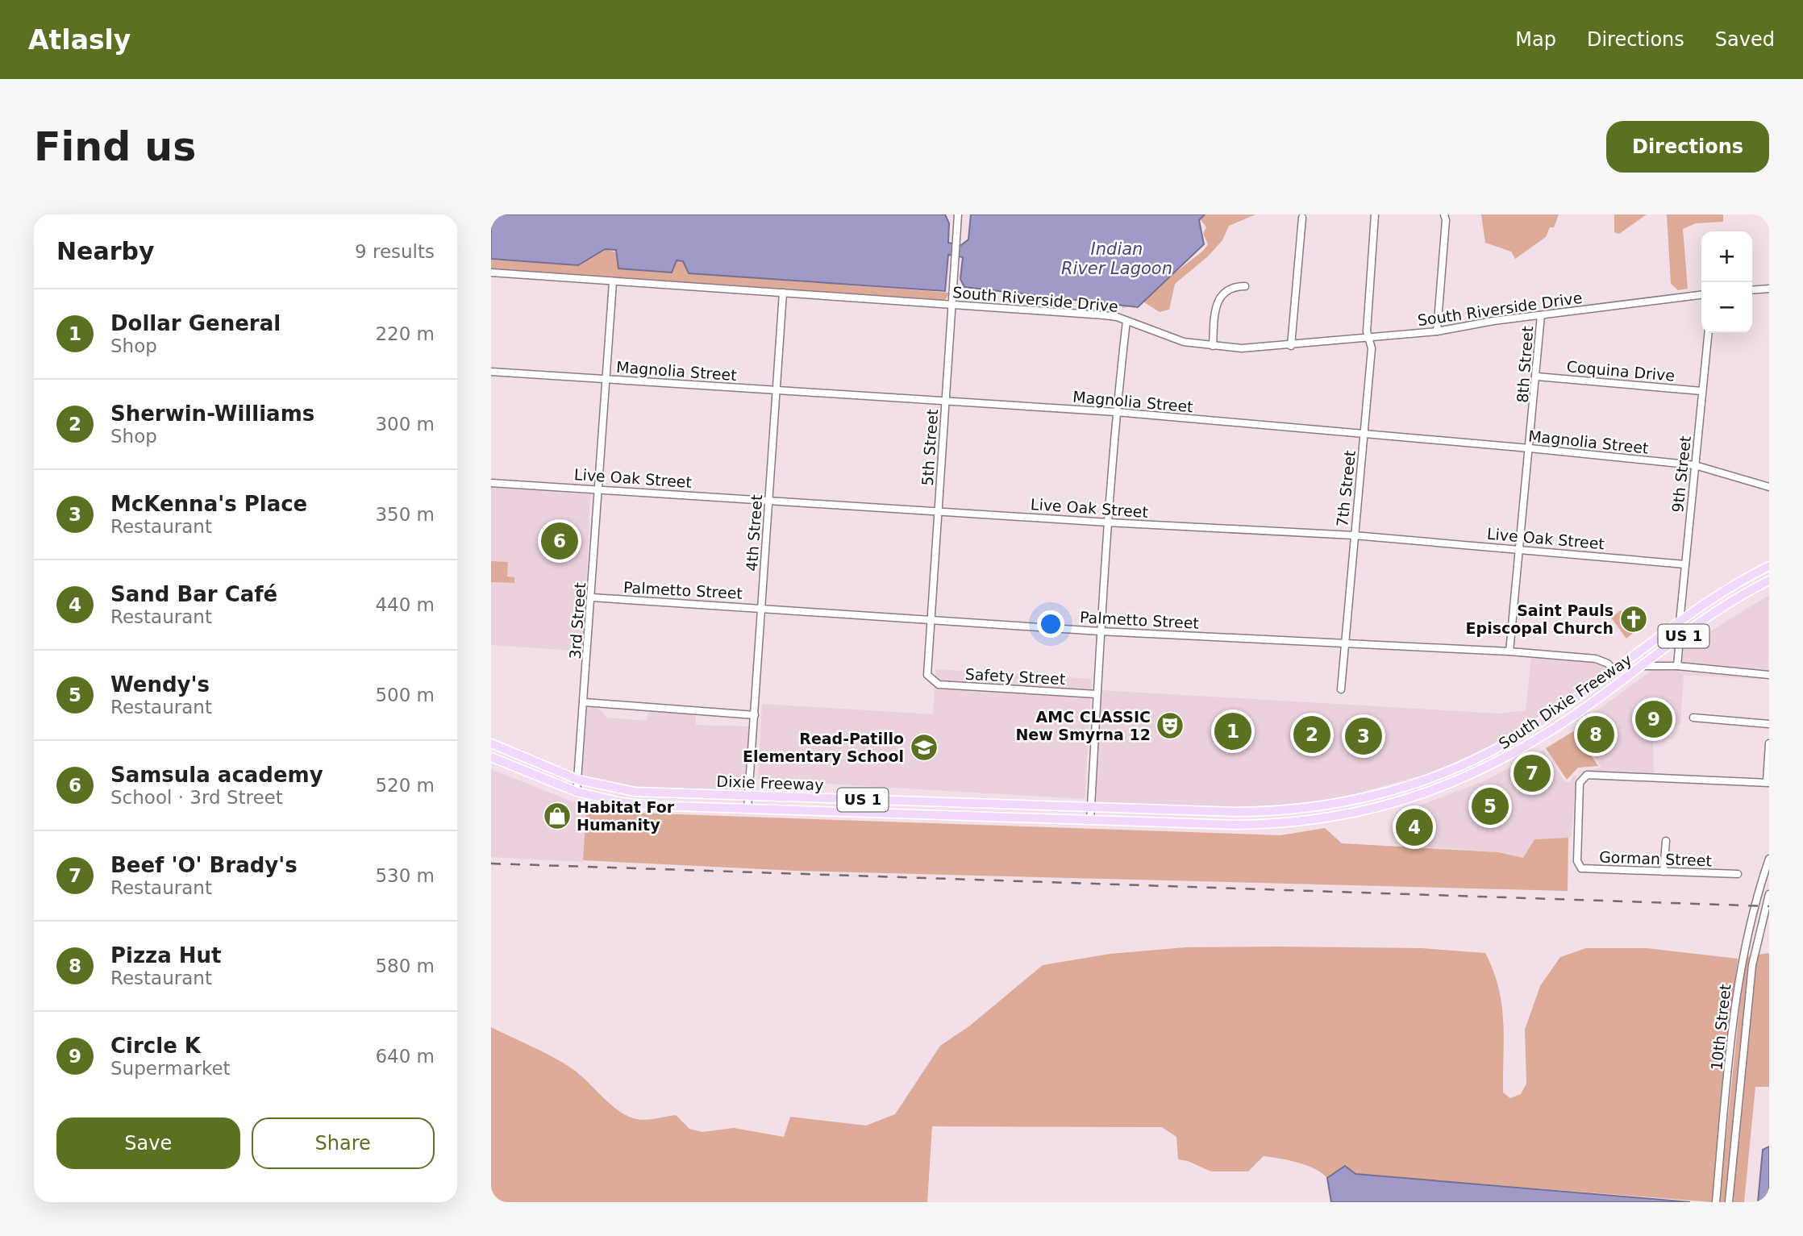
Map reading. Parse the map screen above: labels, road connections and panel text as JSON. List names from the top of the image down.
{
  "streets": {
    "main road": ["US 1", "South Dixie Freeway", "Dixie Freeway"],
    "street": [
      "South Riverside Drive",
      "8th Street",
      "Magnolia Street",
      "Coquina Drive",
      "5th Street",
      "9th Street",
      "Live Oak Street",
      "7th Street",
      "4th Street",
      "Palmetto Street",
      "3rd Street",
      "Safety Street",
      "Gorman Street",
      "10th Street"
    ]
  },
  "crossings": [
    ["South Riverside Drive", "8th Street"],
    ["South Riverside Drive", "5th Street"],
    ["South Riverside Drive", "7th Street"],
    ["South Riverside Drive", "4th Street"],
    ["South Riverside Drive", "3rd Street"],
    ["8th Street", "Magnolia Street"],
    ["8th Street", "Coquina Drive"],
    ["8th Street", "Live Oak Street"],
    ["8th Street", "Palmetto Street"],
    ["Magnolia Street", "5th Street"],
    ["Magnolia Street", "9th Street"],
    ["Magnolia Street", "7th Street"],
    ["Magnolia Street", "4th Street"],
    ["Magnolia Street", "3rd Street"],
    ["Coquina Drive", "9th Street"],
    ["5th Street", "Live Oak Street"],
    ["5th Street", "Palmetto Street"],
    ["5th Street", "Safety Street"],
    ["9th Street", "Live Oak Street"],
    ["9th Street", "South Dixie Freeway"],
    ["Live Oak Street", "7th Street"],
    ["Live Oak Street", "4th Street"],
    ["Live Oak Street", "3rd Street"],
    ["7th Street", "Palmetto Street"],
    ["4th Street", "Palmetto Street"],
    ["4th Street", "Dixie Freeway"],
    ["Palmetto Street", "3rd Street"],
    ["Palmetto Street", "South Dixie Freeway"],
    ["3rd Street", "Dixie Freeway"],
    ["South Dixie Freeway", "Dixie Freeway"]
  ],
  "water": ["Indian River Lagoon"],
  "places": {
    "church": ["Saint Pauls Episcopal Church"],
    "theatre": ["AMC CLASSIC New Smyrna 12"],
    "school or university": ["Read-Patillo Elementary School"],
    "shop": ["Habitat For Humanity"]
  },
  "page": {
    "header": "Atlasly",
    "nav": ["Map", "Directions", "Saved"],
    "buttons": [
      "Directions",
      ["Save", "Share"]
    ],
    "title": "Find us",
    "heading": ["Nearby", "9 results"],
    "map_buttons": ["+", "−"],
    "list": [
      {
        "mark": "1",
        "name": "Dollar General",
        "note": "Shop",
        "value": "220 m"
      },
      {
        "mark": "2",
        "name": "Sherwin-Williams",
        "note": "Shop",
        "value": "300 m"
      },
      {
        "mark": "3",
        "name": "McKenna's Place",
        "note": "Restaurant",
        "value": "350 m"
      },
      {
        "mark": "4",
        "name": "Sand Bar Café",
        "note": "Restaurant",
        "value": "440 m"
      },
      {
        "mark": "5",
        "name": "Wendy's",
        "note": "Restaurant",
        "value": "500 m"
      },
      {
        "mark": "6",
        "name": "Samsula academy",
        "note": "School · 3rd Street",
        "value": "520 m"
      },
      {
        "mark": "7",
        "name": "Beef 'O' Brady's",
        "note": "Restaurant",
        "value": "530 m"
      },
      {
        "mark": "8",
        "name": "Pizza Hut",
        "note": "Restaurant",
        "value": "580 m"
      },
      {
        "mark": "9",
        "name": "Circle K",
        "note": "Supermarket",
        "value": "640 m"
      }
    ],
    "pins": [
      "6",
      "9",
      "1",
      "2",
      "8",
      "3",
      "7",
      "5",
      "4"
    ]
  }
}
